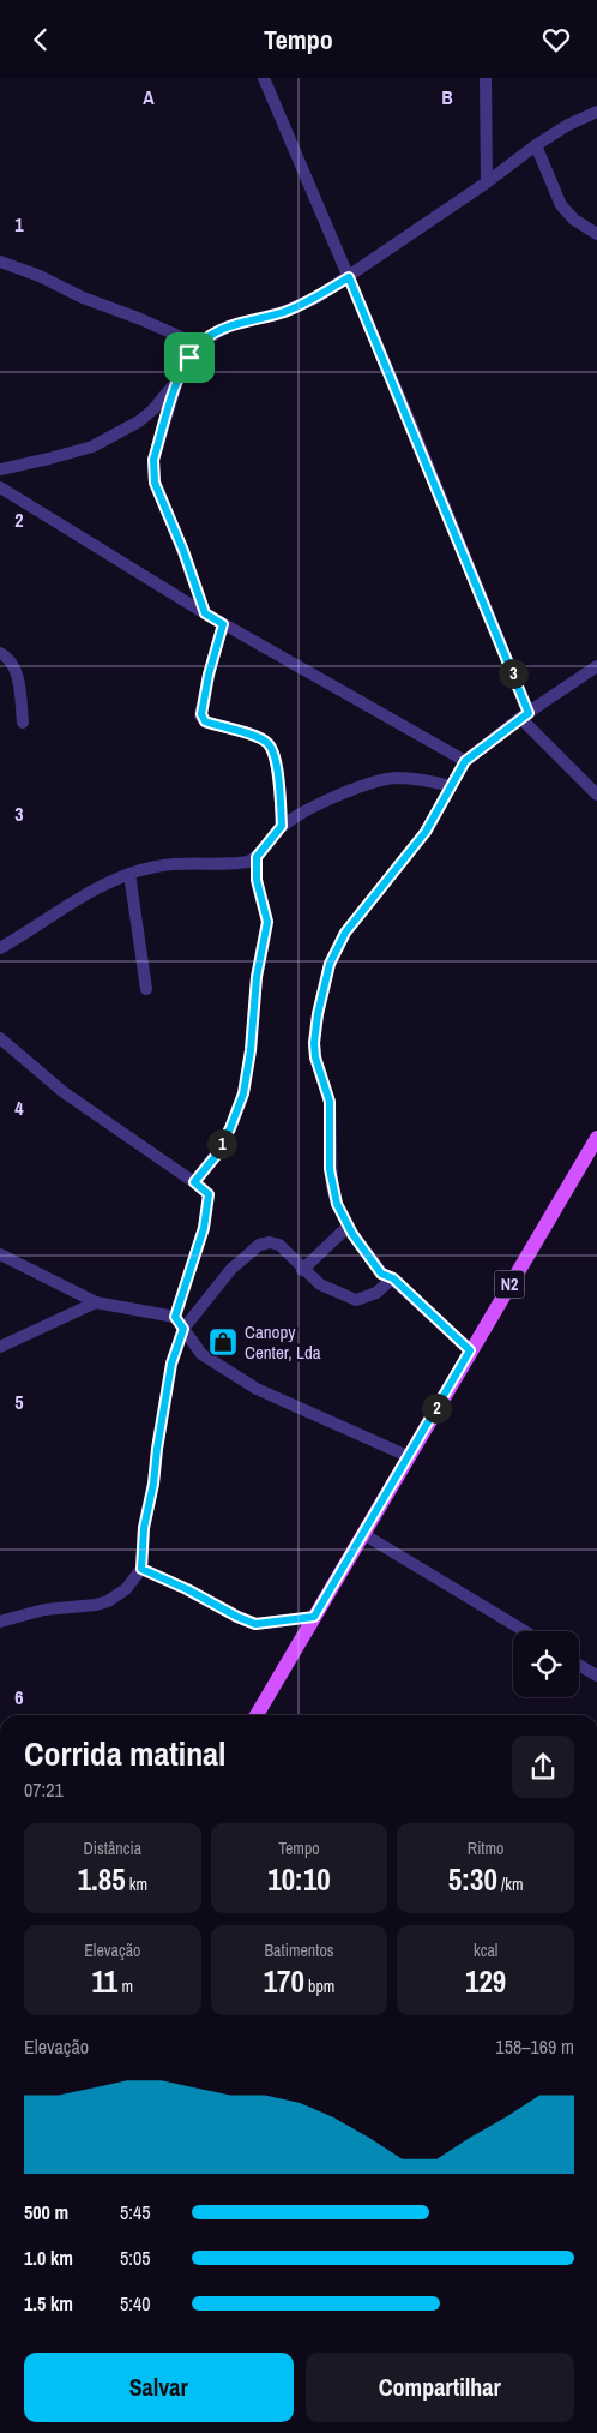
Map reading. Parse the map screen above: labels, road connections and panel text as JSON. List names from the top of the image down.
{
  "streets": {
    "main road": ["N2"]
  },
  "places": {
    "shop": ["Canopy Center, Lda"]
  },
  "page": {
    "header": "Tempo",
    "pins": ["3", "1", "2"],
    "heading": ["Corrida matinal", "07:21"],
    "stats": [
      ["Distância", "1.85 km"],
      ["Tempo", "10:10"],
      ["Ritmo", "5:30 /km"],
      ["Elevação", "11 m"],
      ["Batimentos", "170 bpm"],
      ["kcal", "129"]
    ],
    "chart": ["Elevação", "158–169 m"],
    "list": [
      {
        "name": "500 m",
        "note": "5:45"
      },
      {
        "name": "1.0 km",
        "note": "5:05"
      },
      {
        "name": "1.5 km",
        "note": "5:40"
      }
    ],
    "buttons": ["Salvar", "Compartilhar"]
  },
  "grid": {
    "columns": ["A", "B"],
    "rows": [
      "1",
      "2",
      "3",
      "4",
      "5",
      "6"
    ]
  }
}
